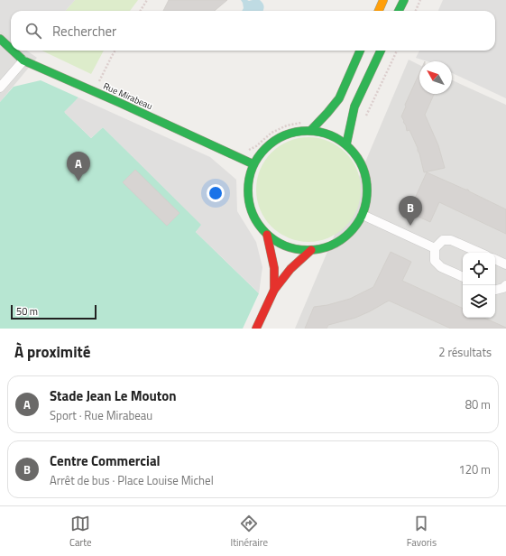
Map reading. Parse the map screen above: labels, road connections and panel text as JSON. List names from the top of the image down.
{
  "streets": {
    "main road": ["Rue Mirabeau"]
  },
  "scale_bar": "50 m",
  "north": "top left",
  "page": {
    "search": "Rechercher",
    "pins": ["A", "B"],
    "scale": "50 m",
    "heading": ["À proximité", "2 résultats"],
    "list": [
      {
        "mark": "A",
        "name": "Stade Jean Le Mouton",
        "note": "Sport · Rue Mirabeau",
        "value": "80 m"
      },
      {
        "mark": "B",
        "name": "Centre Commercial",
        "note": "Arrêt de bus · Place Louise Michel",
        "value": "120 m"
      }
    ],
    "nav": ["Carte", "Itinéraire", "Favoris"]
  }
}
